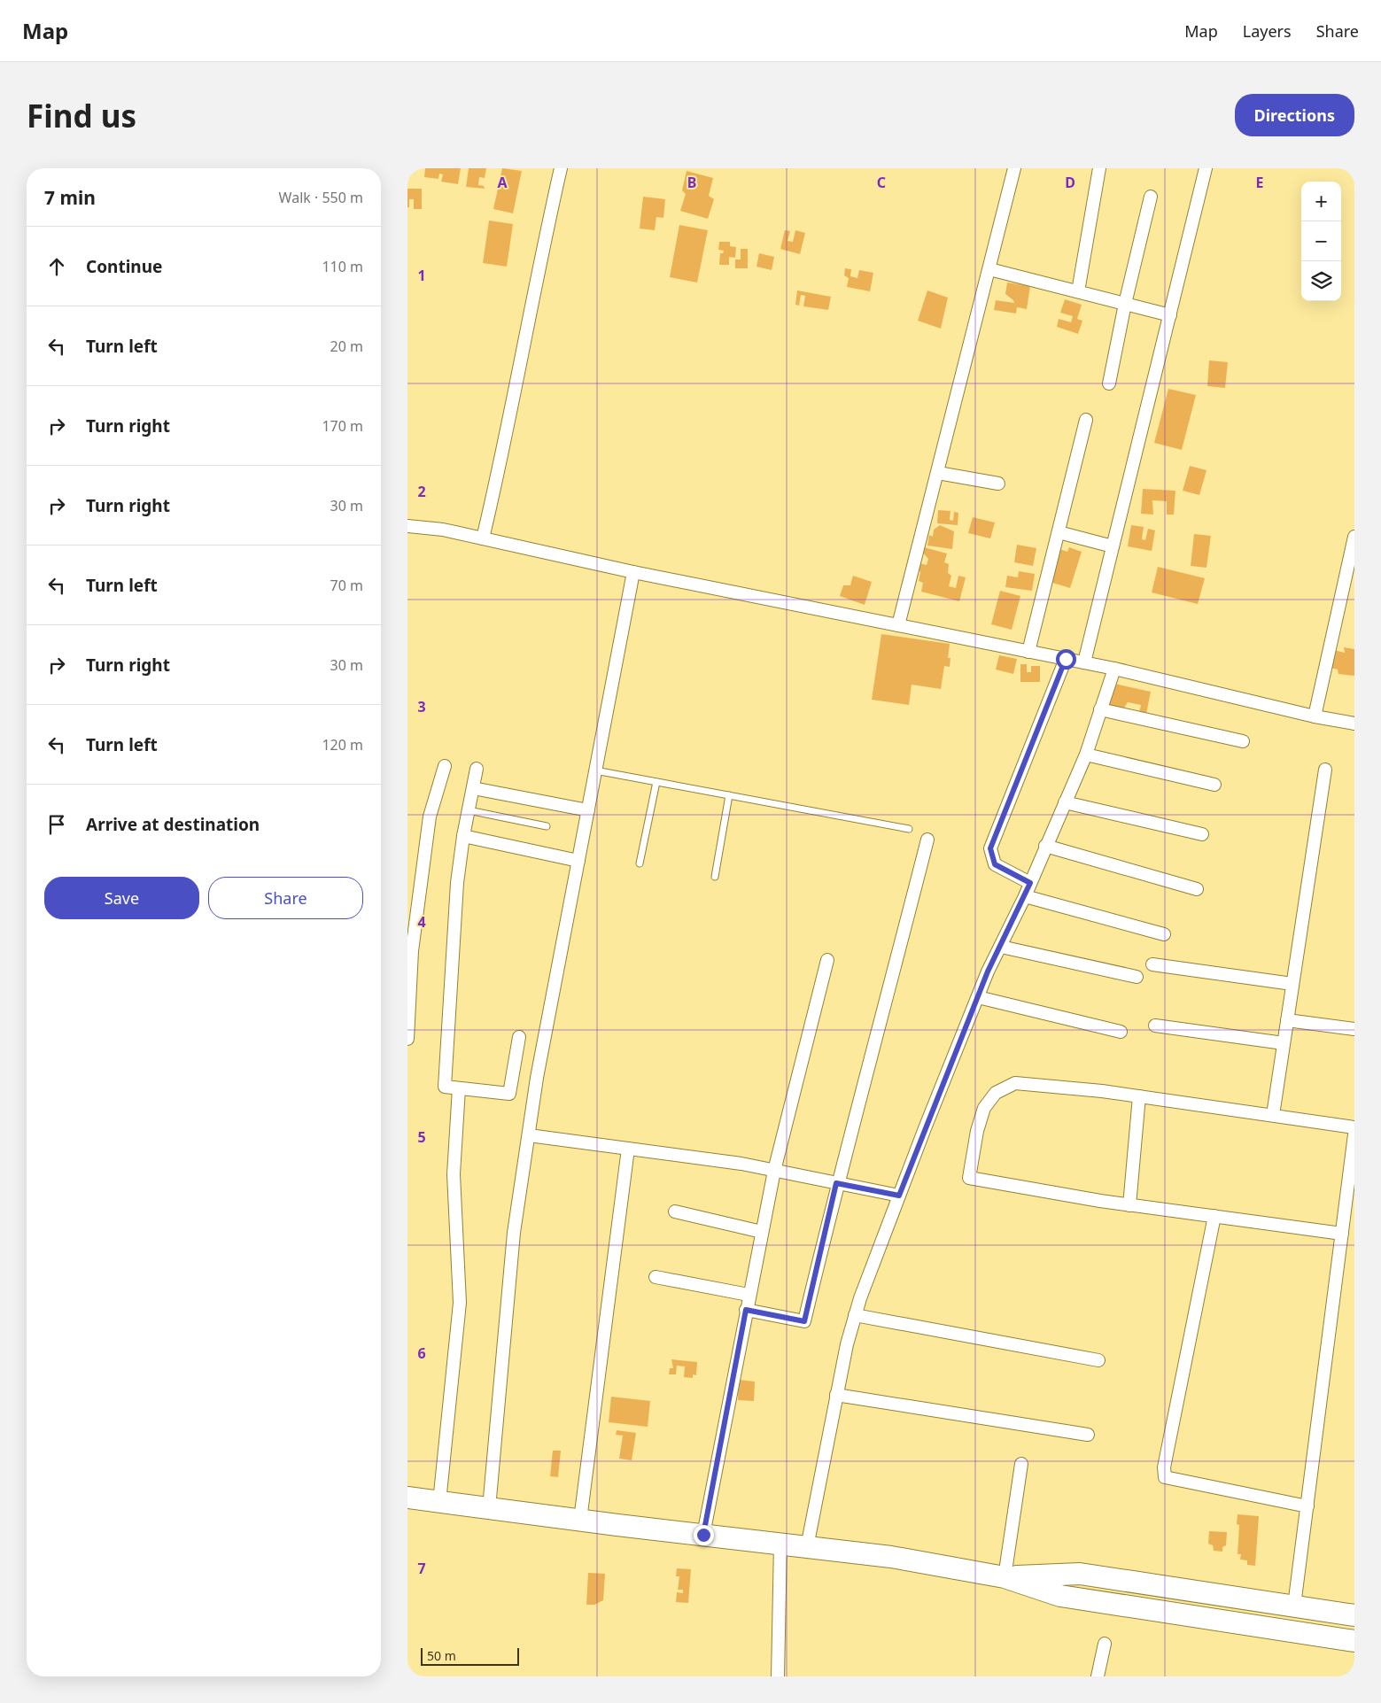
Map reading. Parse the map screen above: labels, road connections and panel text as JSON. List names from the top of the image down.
{
  "scale_bar": "50 m",
  "page": {
    "header": "Map",
    "nav": ["Map", "Layers", "Share"],
    "buttons": [
      "Directions",
      ["Save", "Share"]
    ],
    "title": "Find us",
    "heading": ["7 min", "Walk · 550 m"],
    "map_buttons": ["+", "−"],
    "list": [
      ["Continue", "110 m"],
      ["Turn left", "20 m"],
      ["Turn right", "170 m"],
      ["Turn right", "30 m"],
      ["Turn left", "70 m"],
      ["Turn right", "30 m"],
      ["Turn left", "120 m"],
      "Arrive at destination"
    ],
    "scale": "50 m"
  },
  "grid": {
    "columns": [
      "A",
      "B",
      "C",
      "D",
      "E"
    ],
    "rows": [
      "1",
      "2",
      "3",
      "4",
      "5",
      "6",
      "7"
    ]
  }
}
